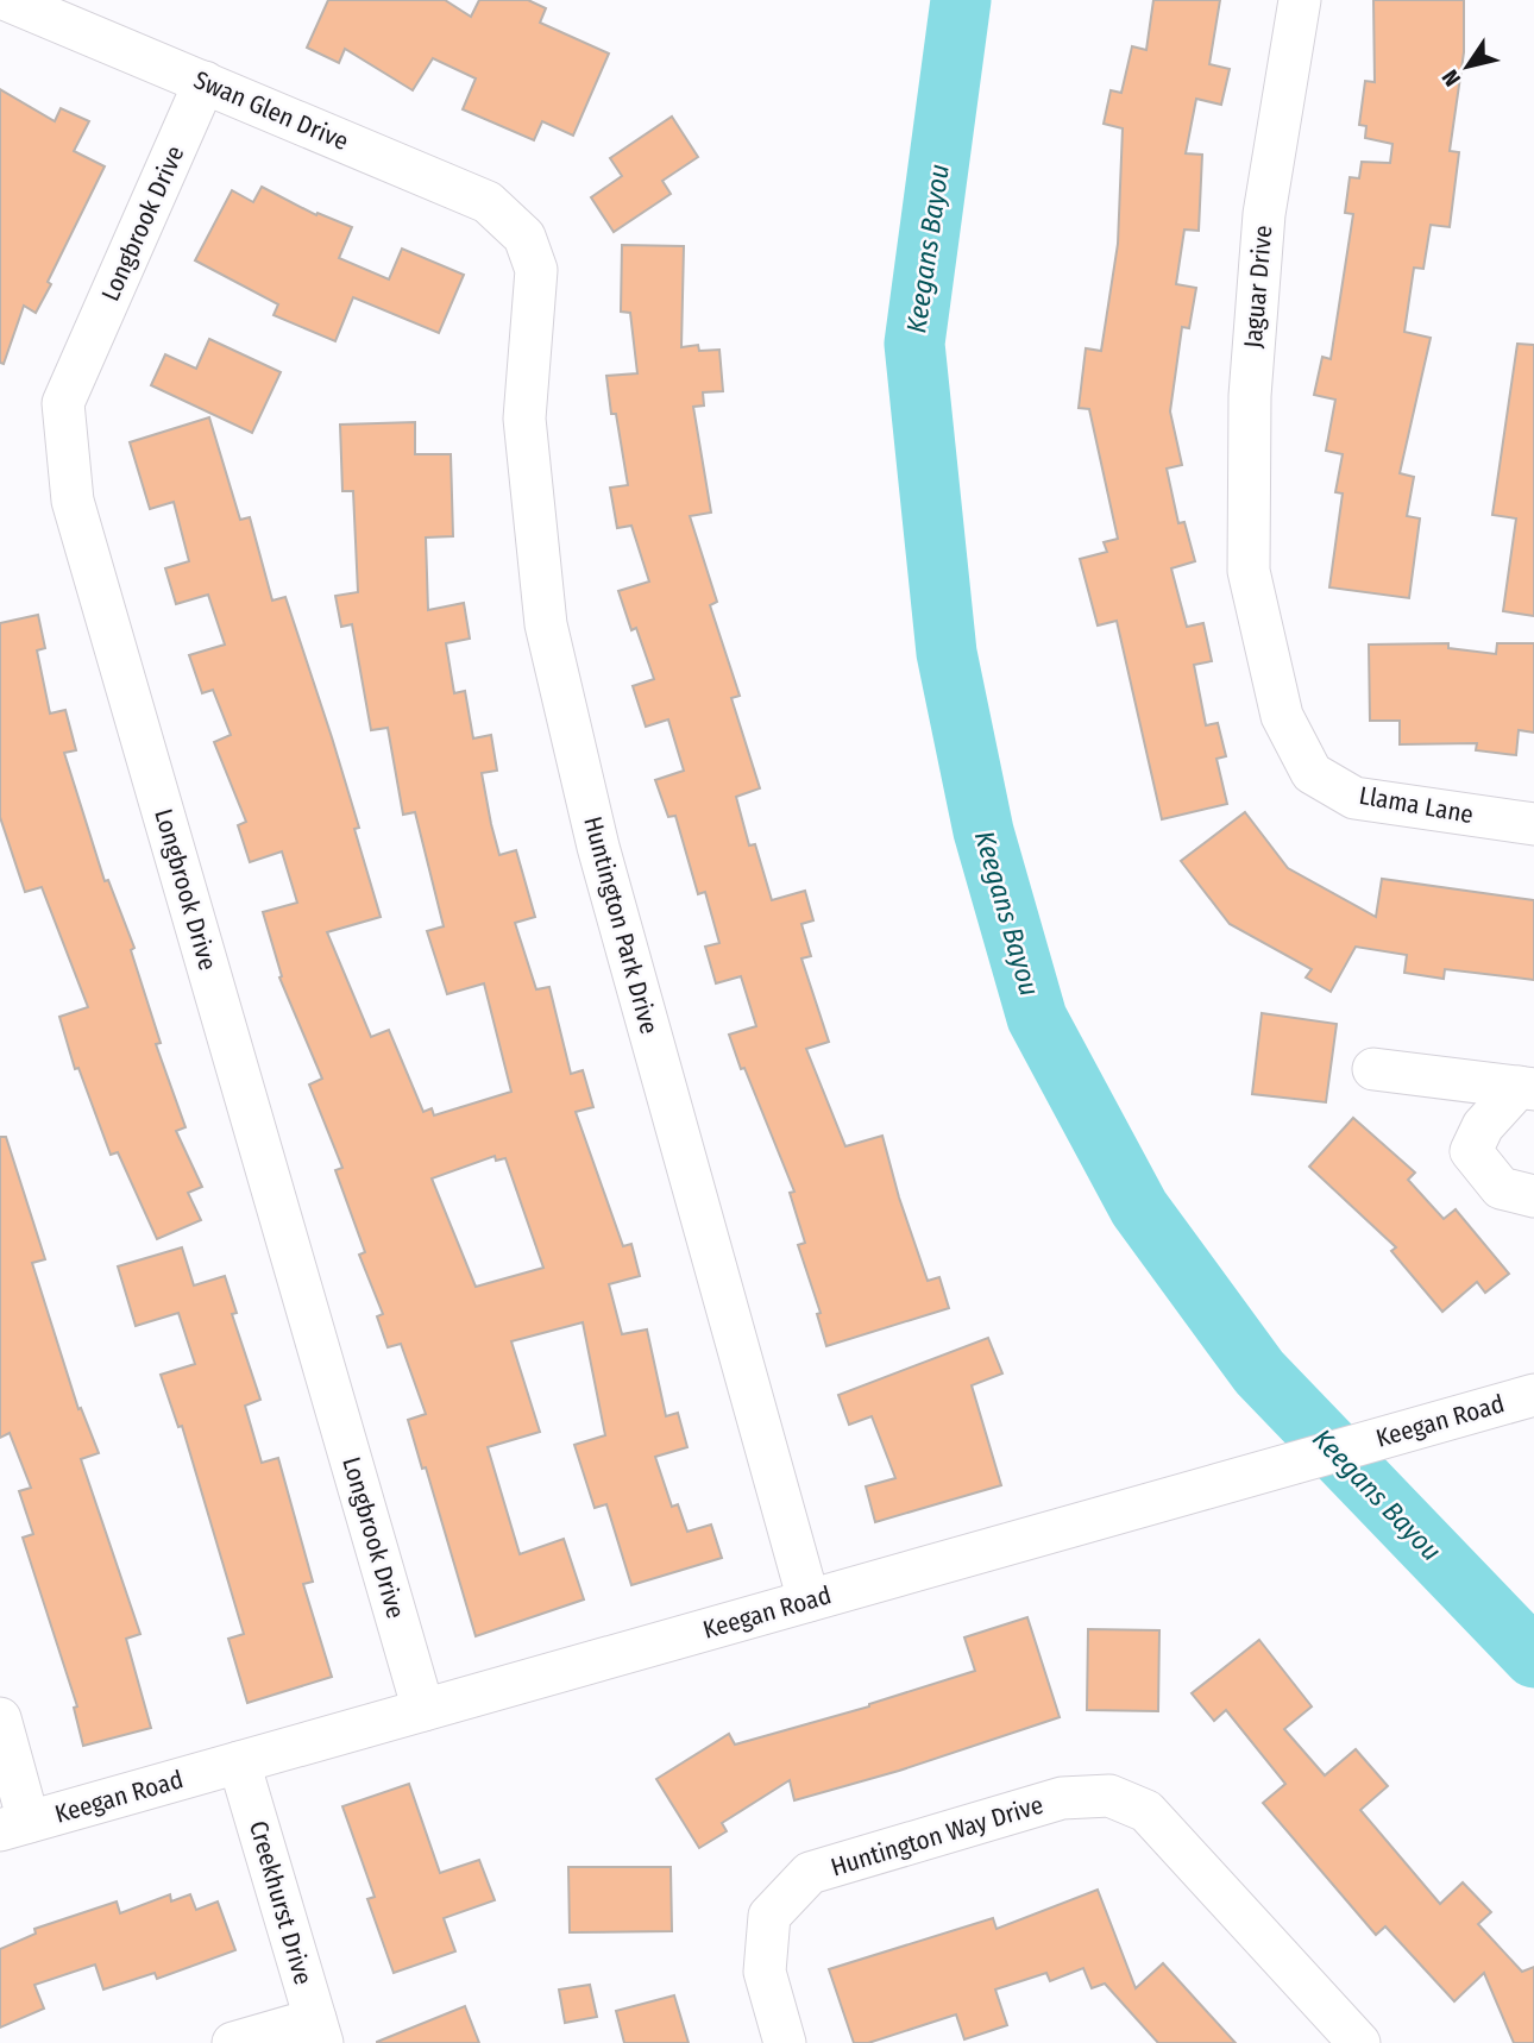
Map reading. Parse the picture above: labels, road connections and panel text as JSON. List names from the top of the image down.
{
  "streets": {
    "street": [
      "Swan Glen Drive",
      "Longbrook Drive",
      "Jaguar Drive",
      "Llama Lane",
      "Huntington Park Drive",
      "Keegan Road",
      "Huntington Way Drive",
      "Creekhurst Drive"
    ]
  },
  "crossings": [
    ["Swan Glen Drive", "Longbrook Drive"],
    ["Swan Glen Drive", "Huntington Park Drive"],
    ["Longbrook Drive", "Keegan Road"],
    ["Jaguar Drive", "Llama Lane"],
    ["Huntington Park Drive", "Keegan Road"],
    ["Keegan Road", "Creekhurst Drive"]
  ],
  "water": ["Keegans Bayou"],
  "north": "bottom left"
}
